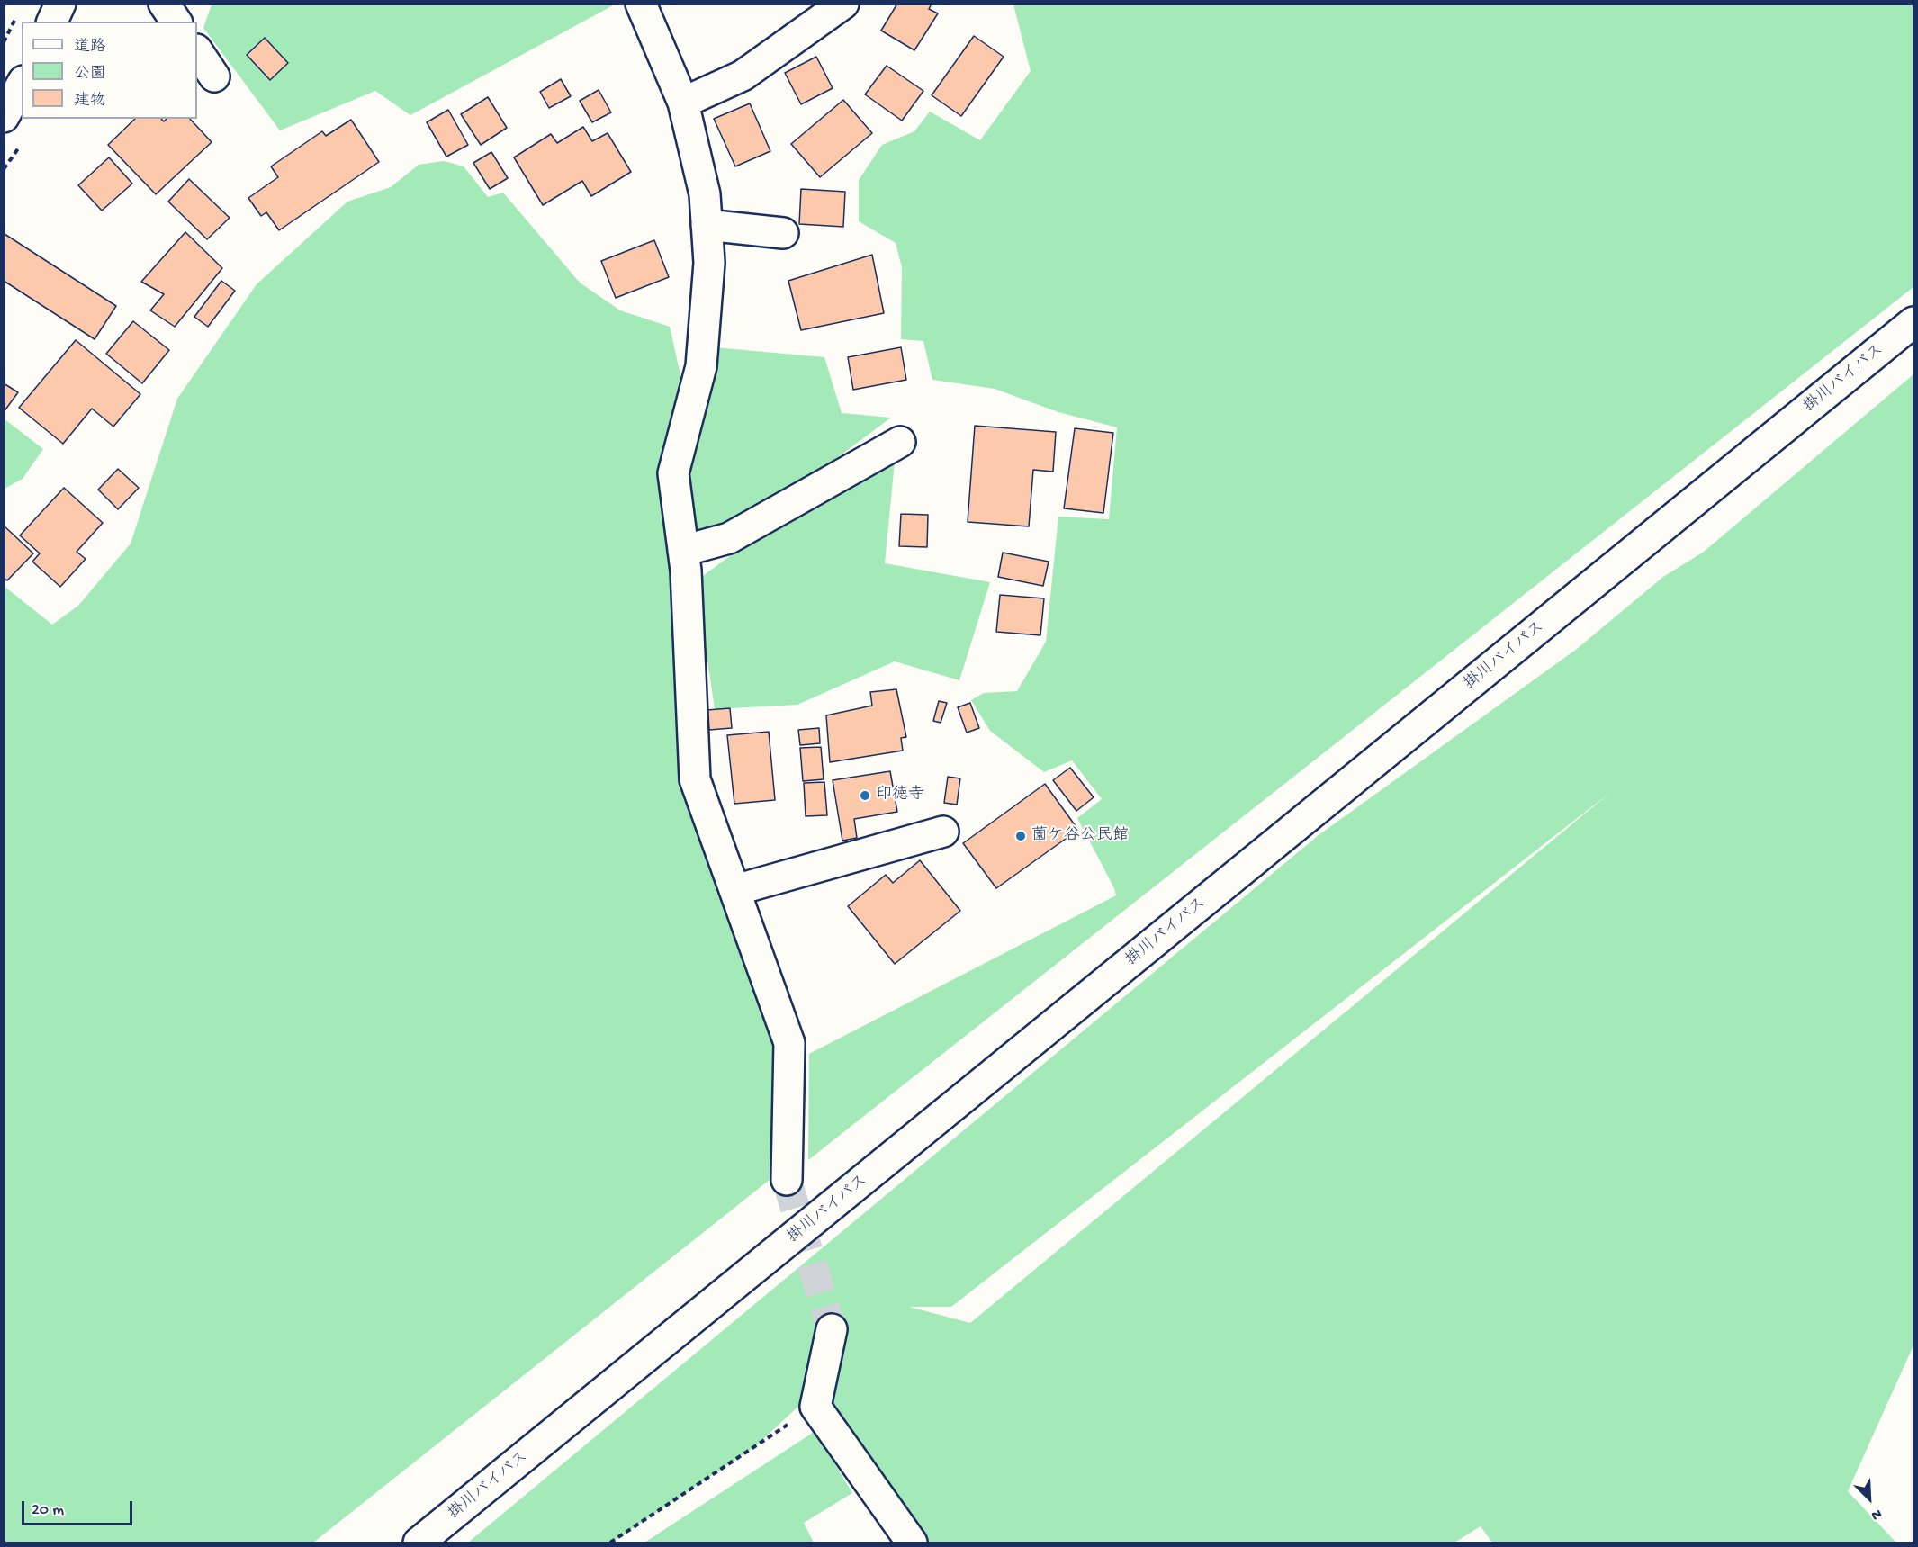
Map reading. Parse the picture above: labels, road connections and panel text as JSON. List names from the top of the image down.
{
  "streets": {
    "main road": ["掛川バイパス"]
  },
  "places": ["印徳寺", "薗ケ谷公民館"],
  "legend": ["道路", "公園", "建物"],
  "scale_bar": "20 m",
  "north": "bottom right"
}
